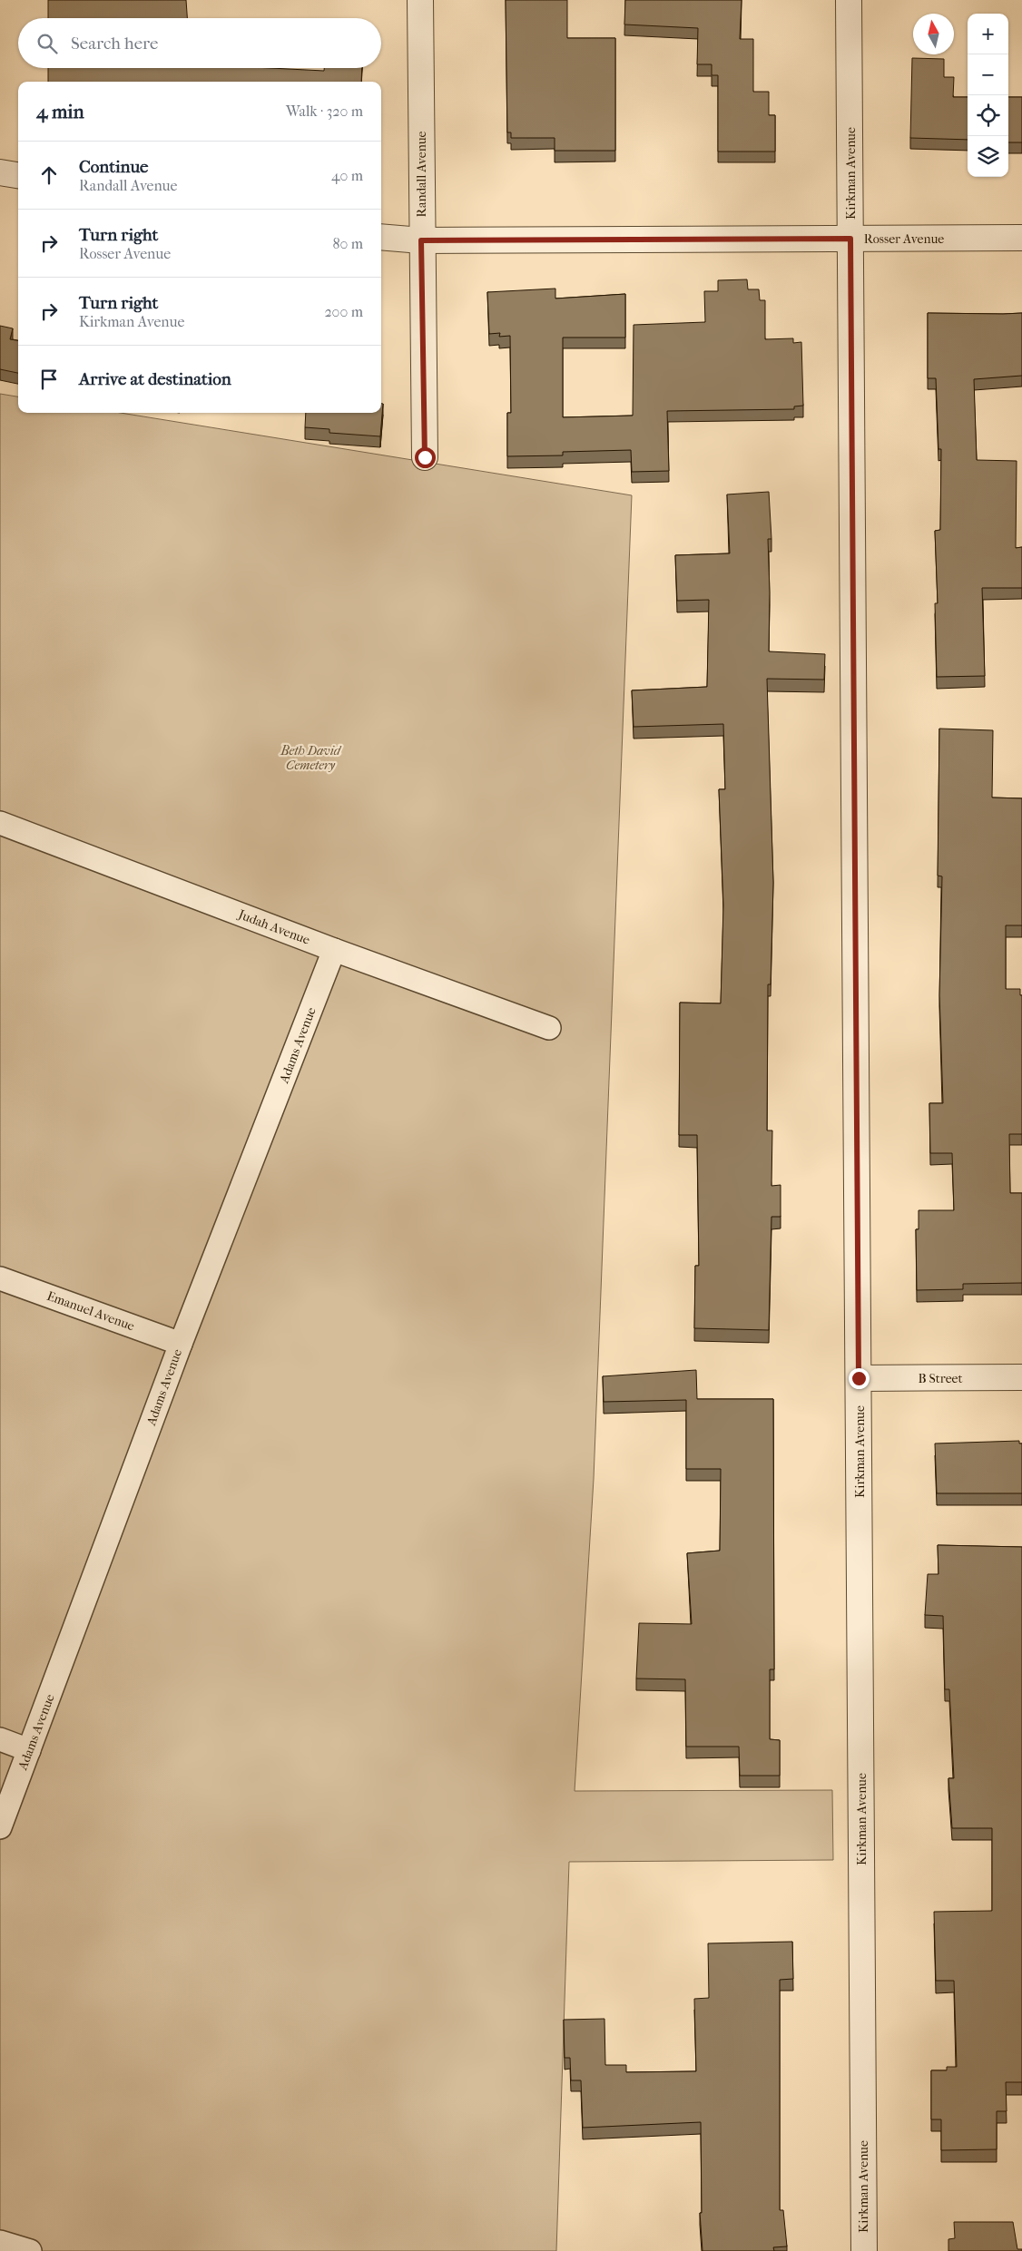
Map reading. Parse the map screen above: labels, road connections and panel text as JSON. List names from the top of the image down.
{
  "streets": {
    "street": [
      "Kirkman Avenue",
      "Randall Avenue",
      "Rosser Avenue",
      "B Street"
    ],
    "lane": ["Judah Avenue", "Adams Avenue", "Emanuel Avenue"]
  },
  "crossings": [
    ["Kirkman Avenue", "Rosser Avenue"],
    ["Kirkman Avenue", "B Street"],
    ["Randall Avenue", "Rosser Avenue"],
    ["Judah Avenue", "Adams Avenue"],
    ["Adams Avenue", "Emanuel Avenue"]
  ],
  "parks": ["Beth David Cemetery"],
  "north": "top",
  "page": {
    "map_buttons": ["+", "−"],
    "search": "Search here",
    "heading": ["4 min", "Walk · 320 m"],
    "list": [
      ["Continue", "Randall Avenue", "40 m"],
      ["Turn right", "Rosser Avenue", "80 m"],
      ["Turn right", "Kirkman Avenue", "200 m"],
      "Arrive at destination"
    ]
  }
}
